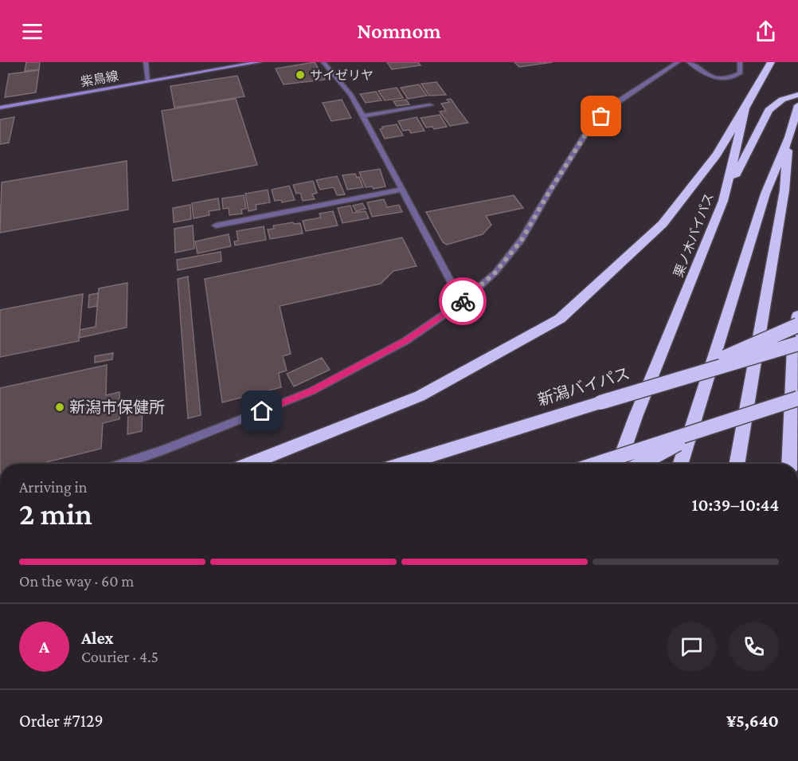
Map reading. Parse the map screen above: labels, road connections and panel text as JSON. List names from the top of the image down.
{
  "streets": {
    "highway": ["栗ノ木バイパス", "新潟バイパス"],
    "street": ["紫鳥線"]
  },
  "places": ["サイゼリヤ", "新潟市保健所"],
  "page": {
    "header": "Nomnom",
    "heading": ["2 min", "Arriving in", "10:39–10:44"],
    "panel": [
      "Alex",
      "Courier · 4.5",
      "Order #7129",
      "¥5,640"
    ],
    "bar": "On the way · 60 m",
    "round": "A"
  }
}
